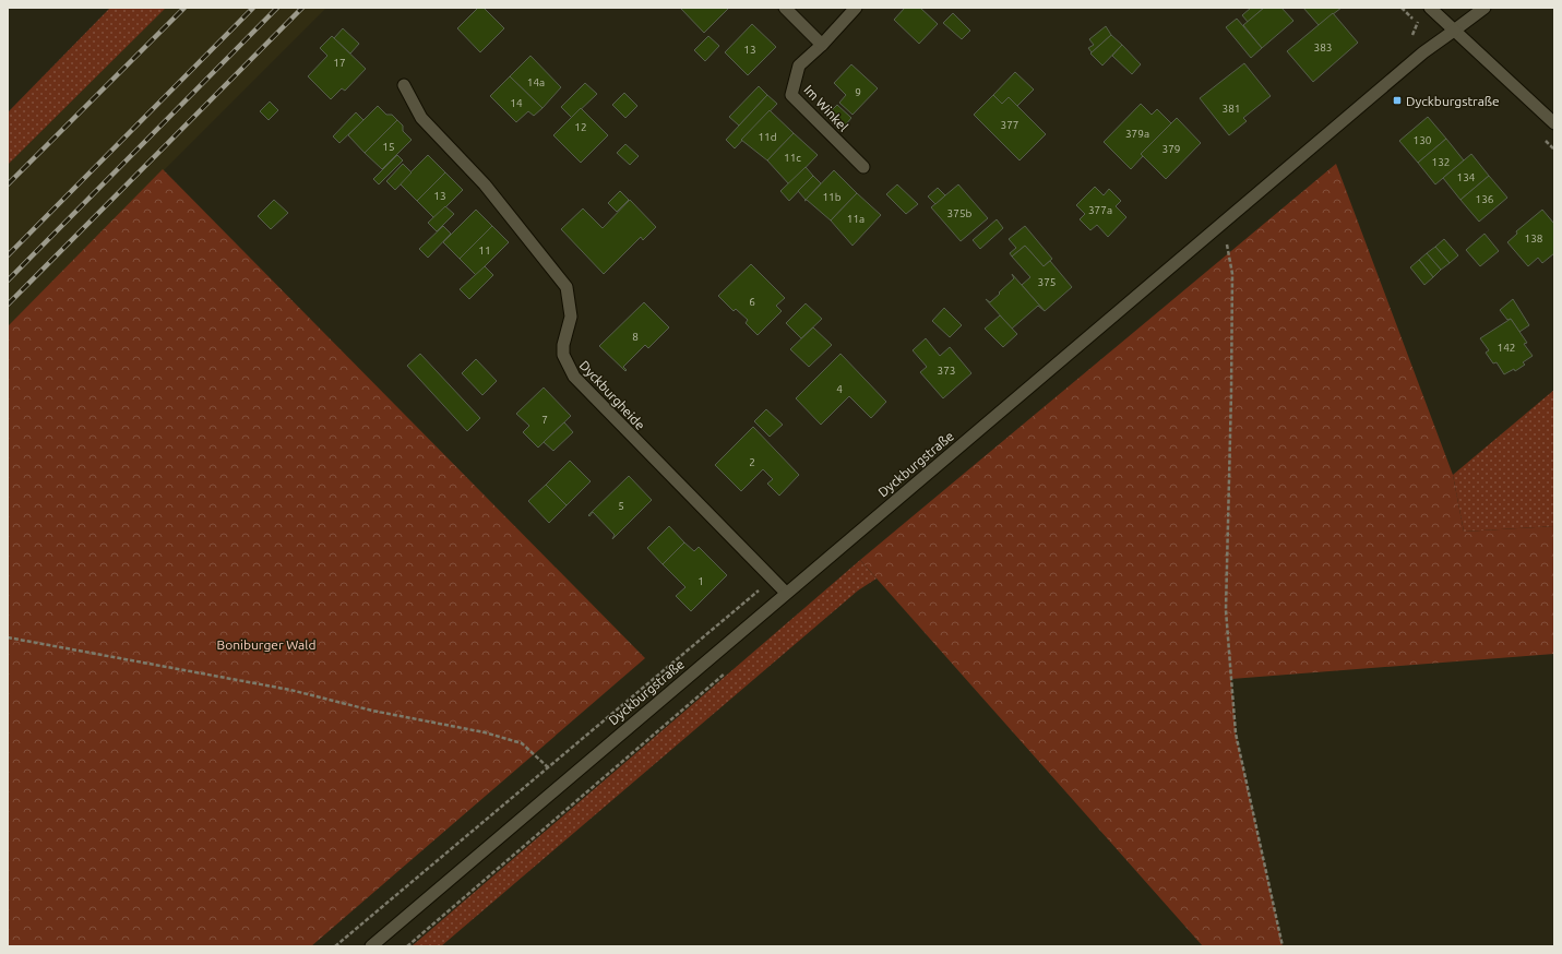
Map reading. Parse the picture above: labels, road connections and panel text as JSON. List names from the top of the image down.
{
  "streets": {
    "street": ["Im Winkel", "Dyckburgheide", "Dyckburgstraße"]
  },
  "crossings": [
    ["Dyckburgheide", "Dyckburgstraße"]
  ],
  "parks": ["Boniburger Wald"],
  "places": {
    "transit": ["Dyckburgstraße"]
  },
  "house_numbers": [
    "383",
    "13",
    "17",
    "14a",
    "9",
    "14",
    "381",
    "377",
    "12",
    "379a",
    "11d",
    "130",
    "15",
    "379",
    "11c",
    "132",
    "134",
    "13",
    "11b",
    "136",
    "377a",
    "375b",
    "11a",
    "138",
    "11",
    "375",
    "6",
    "8",
    "142",
    "373",
    "4",
    "7",
    "2",
    "5",
    "1"
  ]
}
